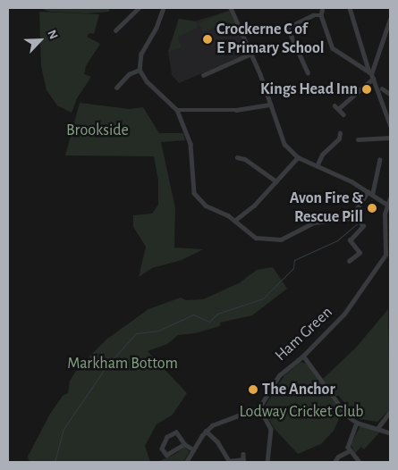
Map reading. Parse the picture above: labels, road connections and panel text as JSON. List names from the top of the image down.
{
  "streets": {
    "street": ["Ham Green"]
  },
  "parks": ["Brookside", "Markham Bottom", "Lodway Cricket Club"],
  "places": [
    "Crockerne C of E Primary School",
    "Kings Head Inn",
    "Avon Fire & Rescue Pill",
    "The Anchor"
  ],
  "north": "top right"
}
